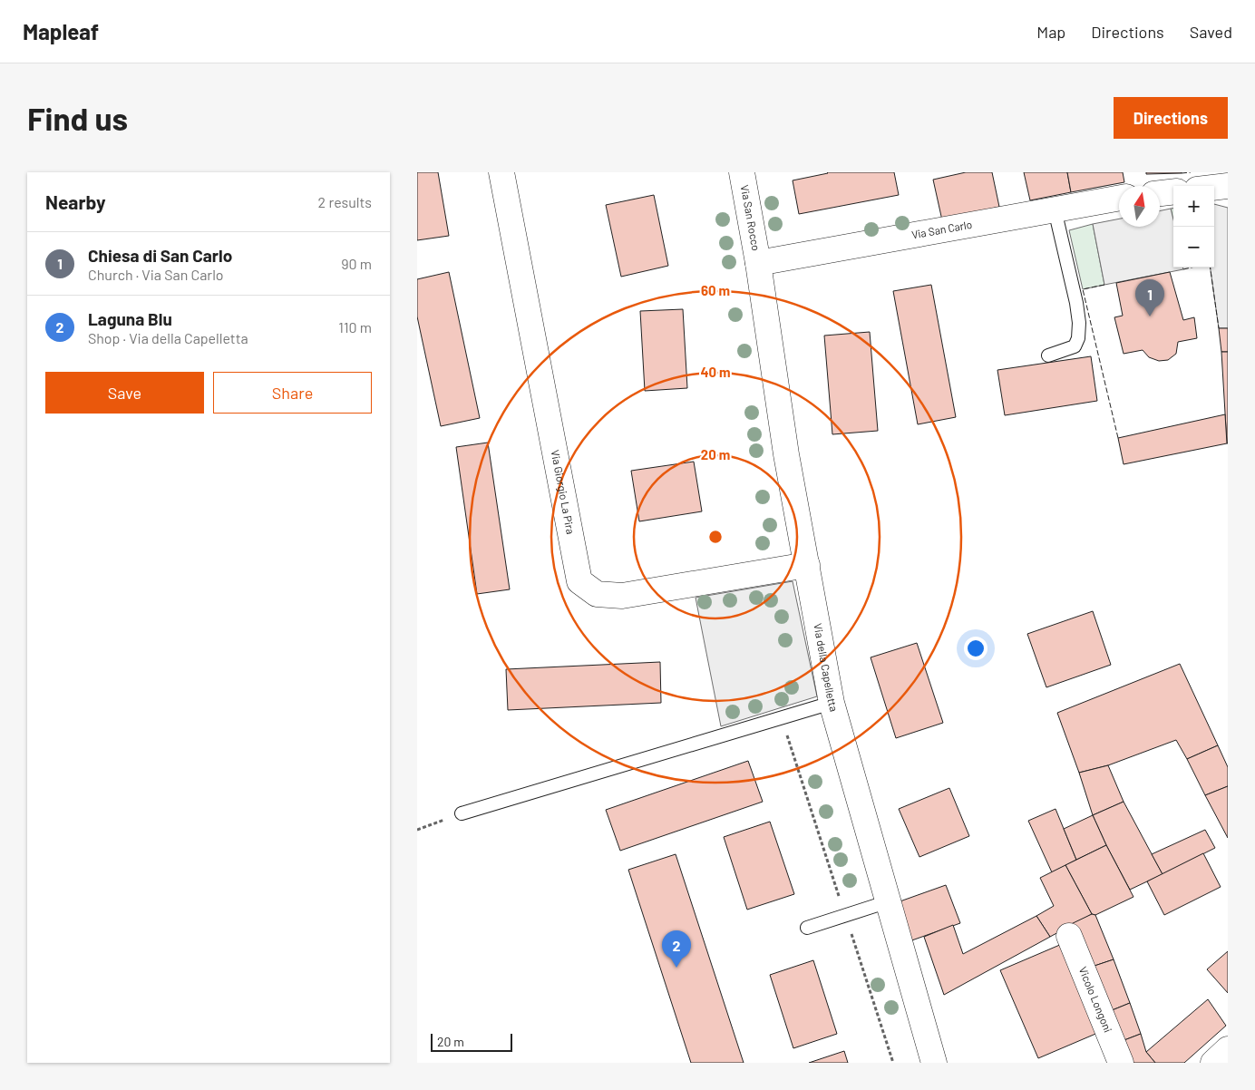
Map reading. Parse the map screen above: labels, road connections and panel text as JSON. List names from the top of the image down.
{
  "streets": {
    "street": [
      "Via San Rocco",
      "Via San Carlo",
      "Via Giorgio La Pira",
      "Via della Capelletta",
      "Vicolo Longoni"
    ]
  },
  "crossings": [
    ["Via San Rocco", "Via San Carlo"],
    ["Via San Rocco", "Via della Capelletta"],
    ["Via San Carlo", "Via della Capelletta"],
    ["Via Giorgio La Pira", "Via della Capelletta"]
  ],
  "scale_bar": "20 m",
  "north": "top",
  "page": {
    "header": "Mapleaf",
    "nav": ["Map", "Directions", "Saved"],
    "buttons": [
      "Directions",
      ["Save", "Share"]
    ],
    "title": "Find us",
    "heading": ["Nearby", "2 results"],
    "map_buttons": ["+", "−"],
    "list": [
      {
        "mark": "1",
        "name": "Chiesa di San Carlo",
        "note": "Church · Via San Carlo",
        "value": "90 m"
      },
      {
        "mark": "2",
        "name": "Laguna Blu",
        "note": "Shop · Via della Capelletta",
        "value": "110 m"
      }
    ],
    "pins": ["1", "2"],
    "scale": "20 m"
  },
  "rings": ["60 m", "40 m", "20 m"]
}
